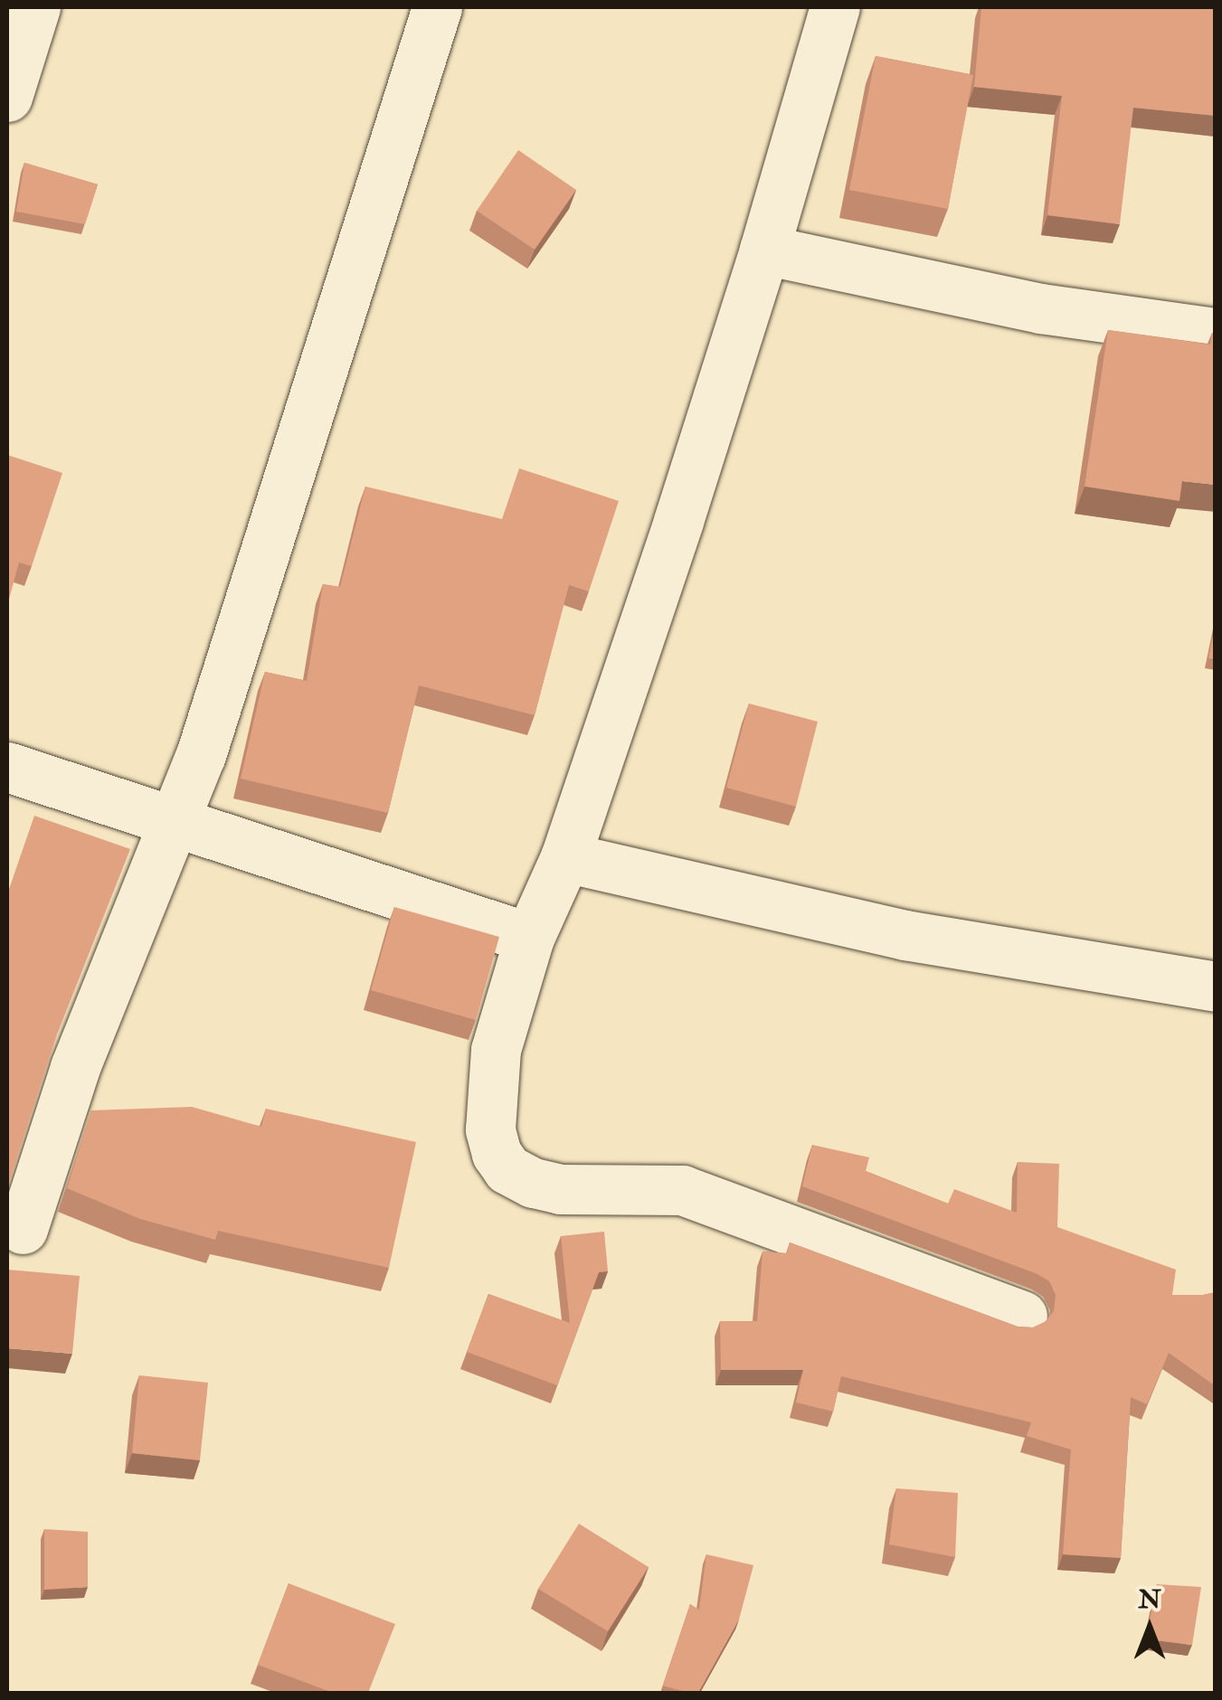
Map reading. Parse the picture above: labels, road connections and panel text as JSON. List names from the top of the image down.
{
  "north": "top"
}
